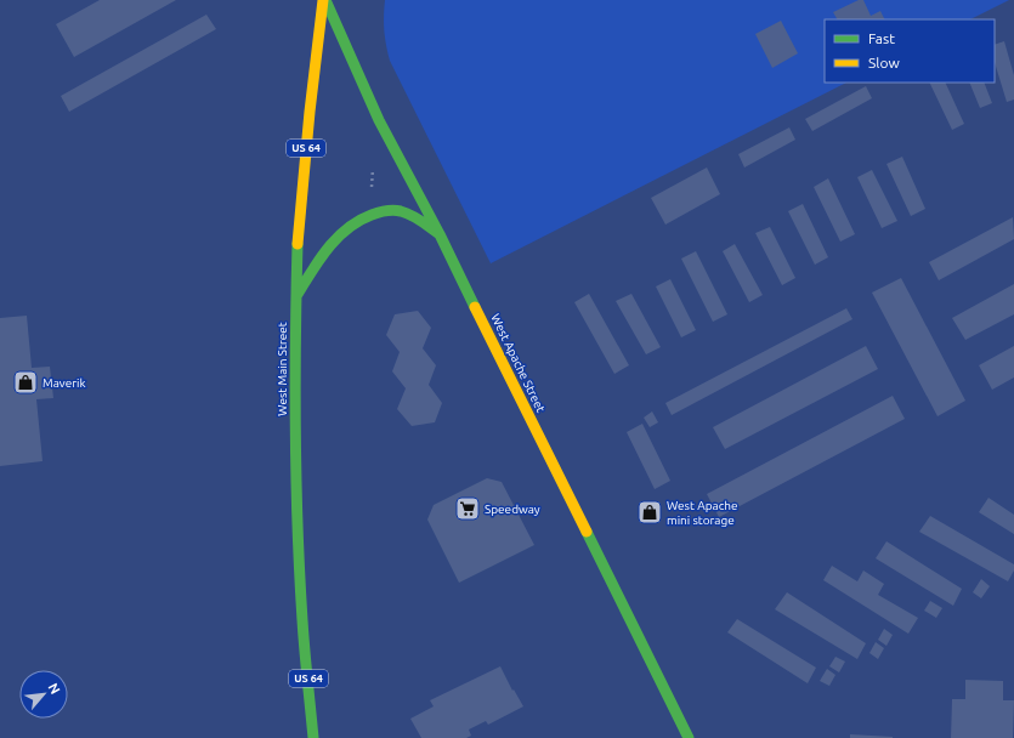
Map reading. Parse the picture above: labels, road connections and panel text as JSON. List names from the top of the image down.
{
  "streets": {
    "main road": ["US 64", "West Apache Street", "West Main Street"]
  },
  "crossings": [
    ["West Apache Street", "West Main Street"]
  ],
  "places": {
    "shop": ["Maverik", "West Apache mini storage"],
    "supermarket": ["Speedway"]
  },
  "legend": ["Fast", "Slow"],
  "north": "top right"
}
